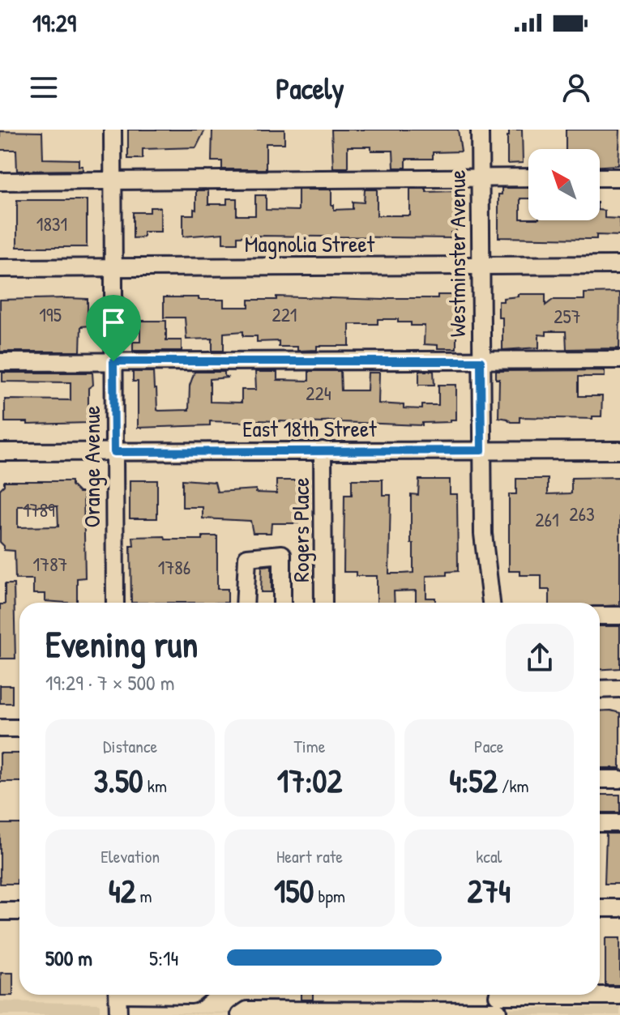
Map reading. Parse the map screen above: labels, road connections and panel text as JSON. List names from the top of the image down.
{
  "streets": {
    "street": [
      "Magnolia Street",
      "Westminster Avenue",
      "East 18th Street",
      "Orange Avenue",
      "Rogers Place"
    ]
  },
  "crossings": [
    ["Magnolia Street", "Westminster Avenue"],
    ["Magnolia Street", "Orange Avenue"],
    ["Westminster Avenue", "East 18th Street"],
    ["East 18th Street", "Orange Avenue"],
    ["East 18th Street", "Rogers Place"]
  ],
  "house_numbers": [
    "1831",
    "195",
    "221",
    "257",
    "224",
    "1789",
    "263",
    "261",
    "1787",
    "1786"
  ],
  "north": "top left",
  "page": {
    "status": "19:29",
    "header": "Pacely",
    "heading": ["Evening run", "19:29 · 7 × 500 m"],
    "stats": [
      ["Distance", "3.50 km"],
      ["Time", "17:02"],
      ["Pace", "4:52 /km"],
      ["Elevation", "42 m"],
      ["Heart rate", "150 bpm"],
      ["kcal", "274"]
    ],
    "list": [
      {
        "name": "500 m",
        "note": "5:14"
      }
    ]
  }
}
